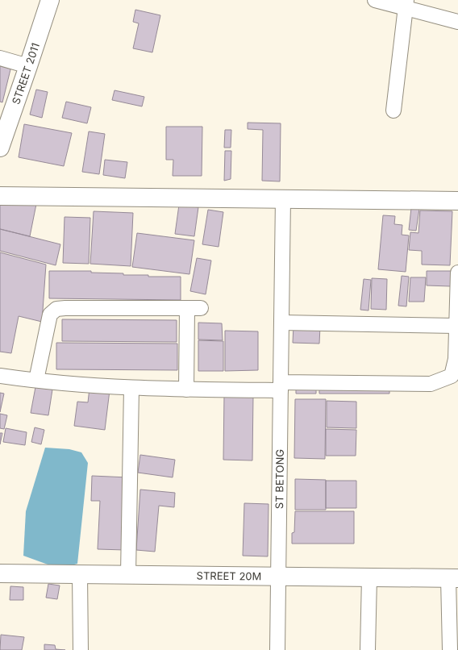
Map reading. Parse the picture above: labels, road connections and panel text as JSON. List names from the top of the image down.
{
  "streets": {
    "street": ["STREET 2011", "ST BETONG", "STREET 20M"]
  },
  "crossings": [
    ["ST BETONG", "STREET 20M"]
  ]
}
